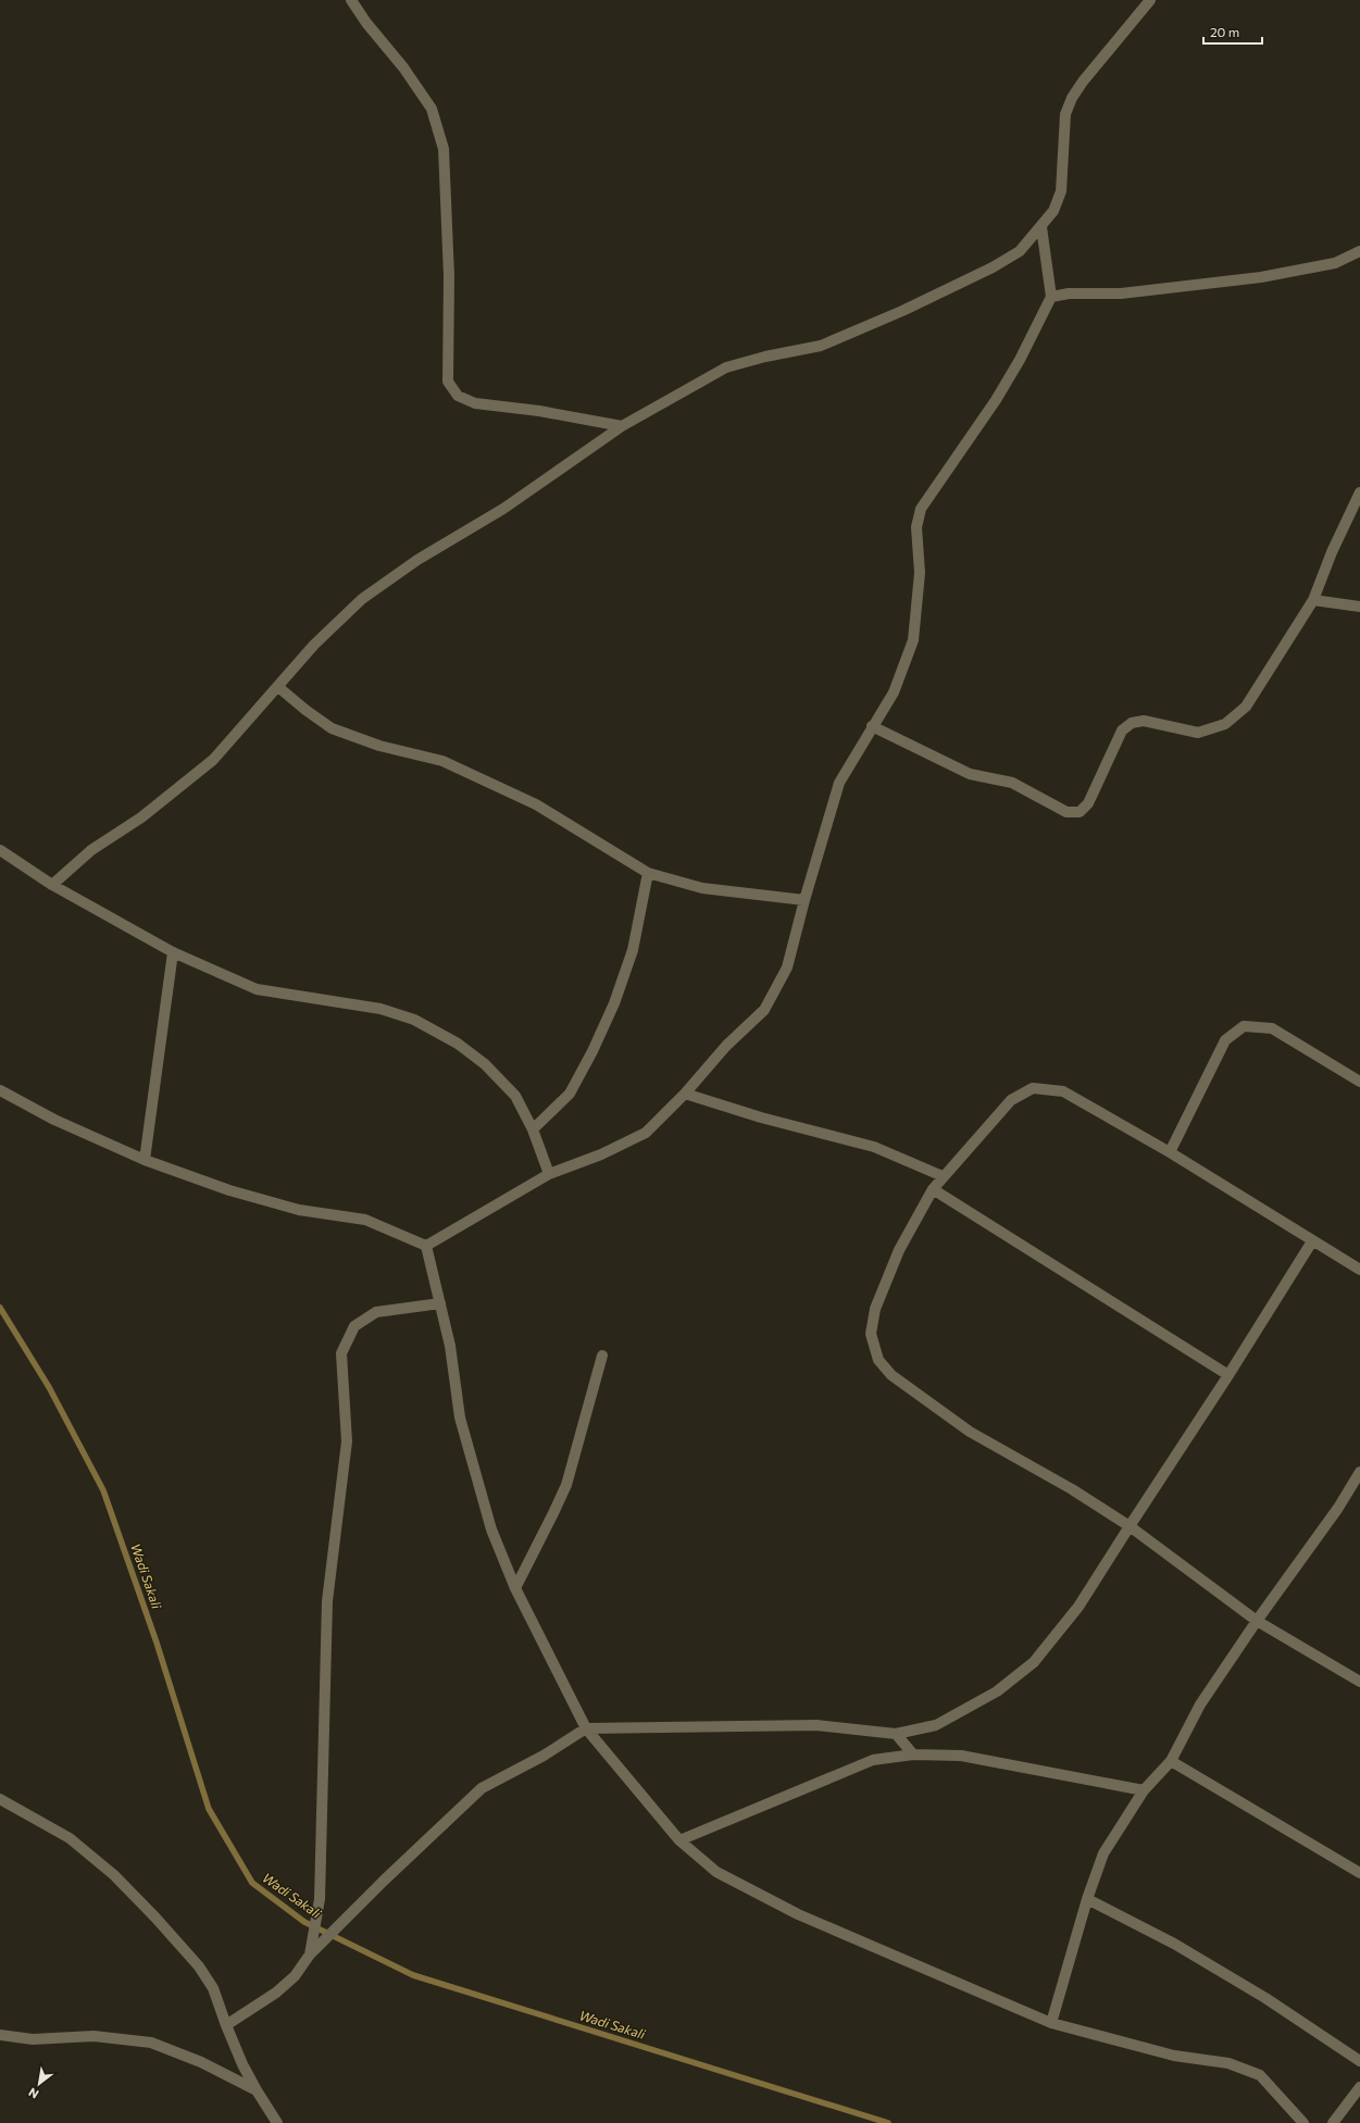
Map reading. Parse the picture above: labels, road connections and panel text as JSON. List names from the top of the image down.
{
  "water": ["Wadi Sakali"],
  "scale_bar": "20 m",
  "north": "bottom left"
}
